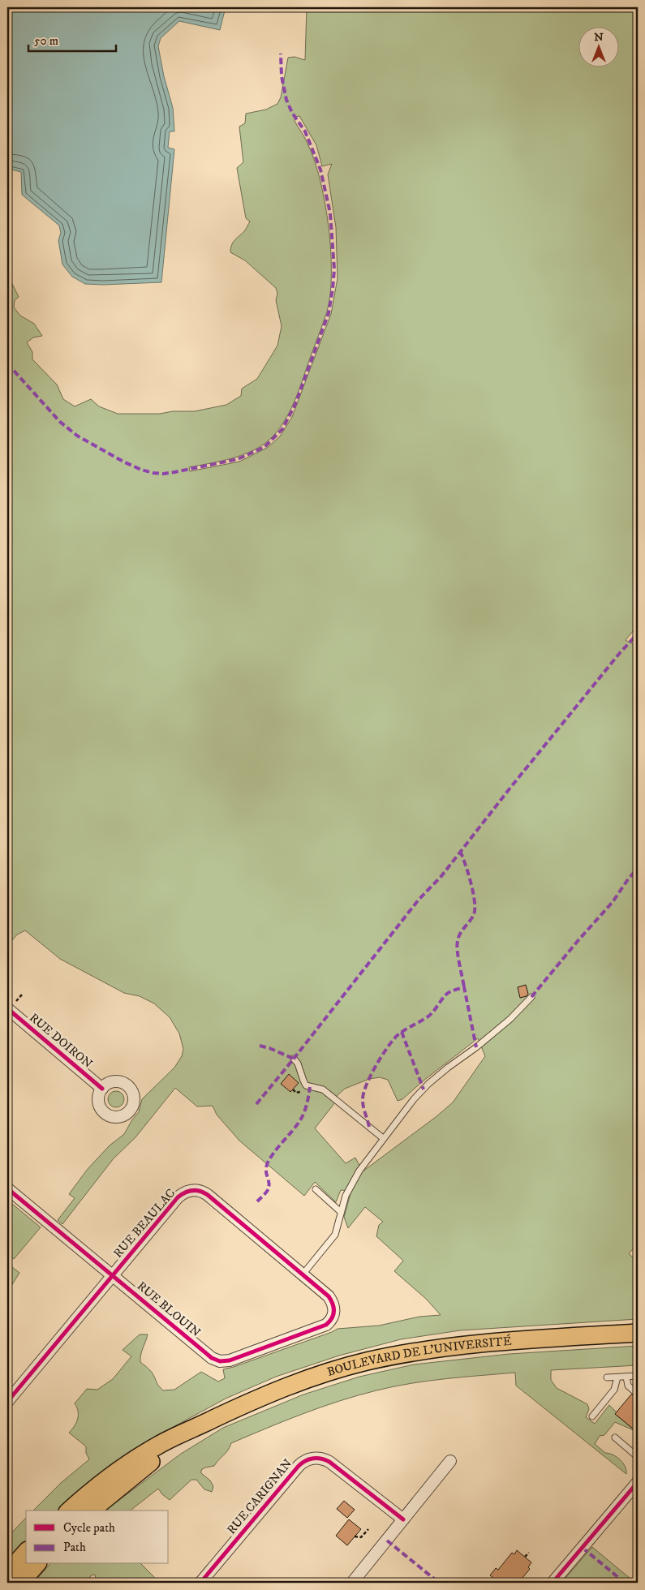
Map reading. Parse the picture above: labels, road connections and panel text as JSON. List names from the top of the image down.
{
  "streets": {
    "main road": ["BOULEVARD DE L'UNIVERSITÉ"],
    "street": [
      "RUE DOIRON",
      "RUE BEAULAC",
      "RUE BLOUIN",
      "RUE CARIGNAN"
    ]
  },
  "crossings": [
    ["RUE BEAULAC", "RUE BLOUIN"]
  ],
  "legend": ["Cycle path", "Path"],
  "scale_bar": "50 m",
  "north": "top"
}
